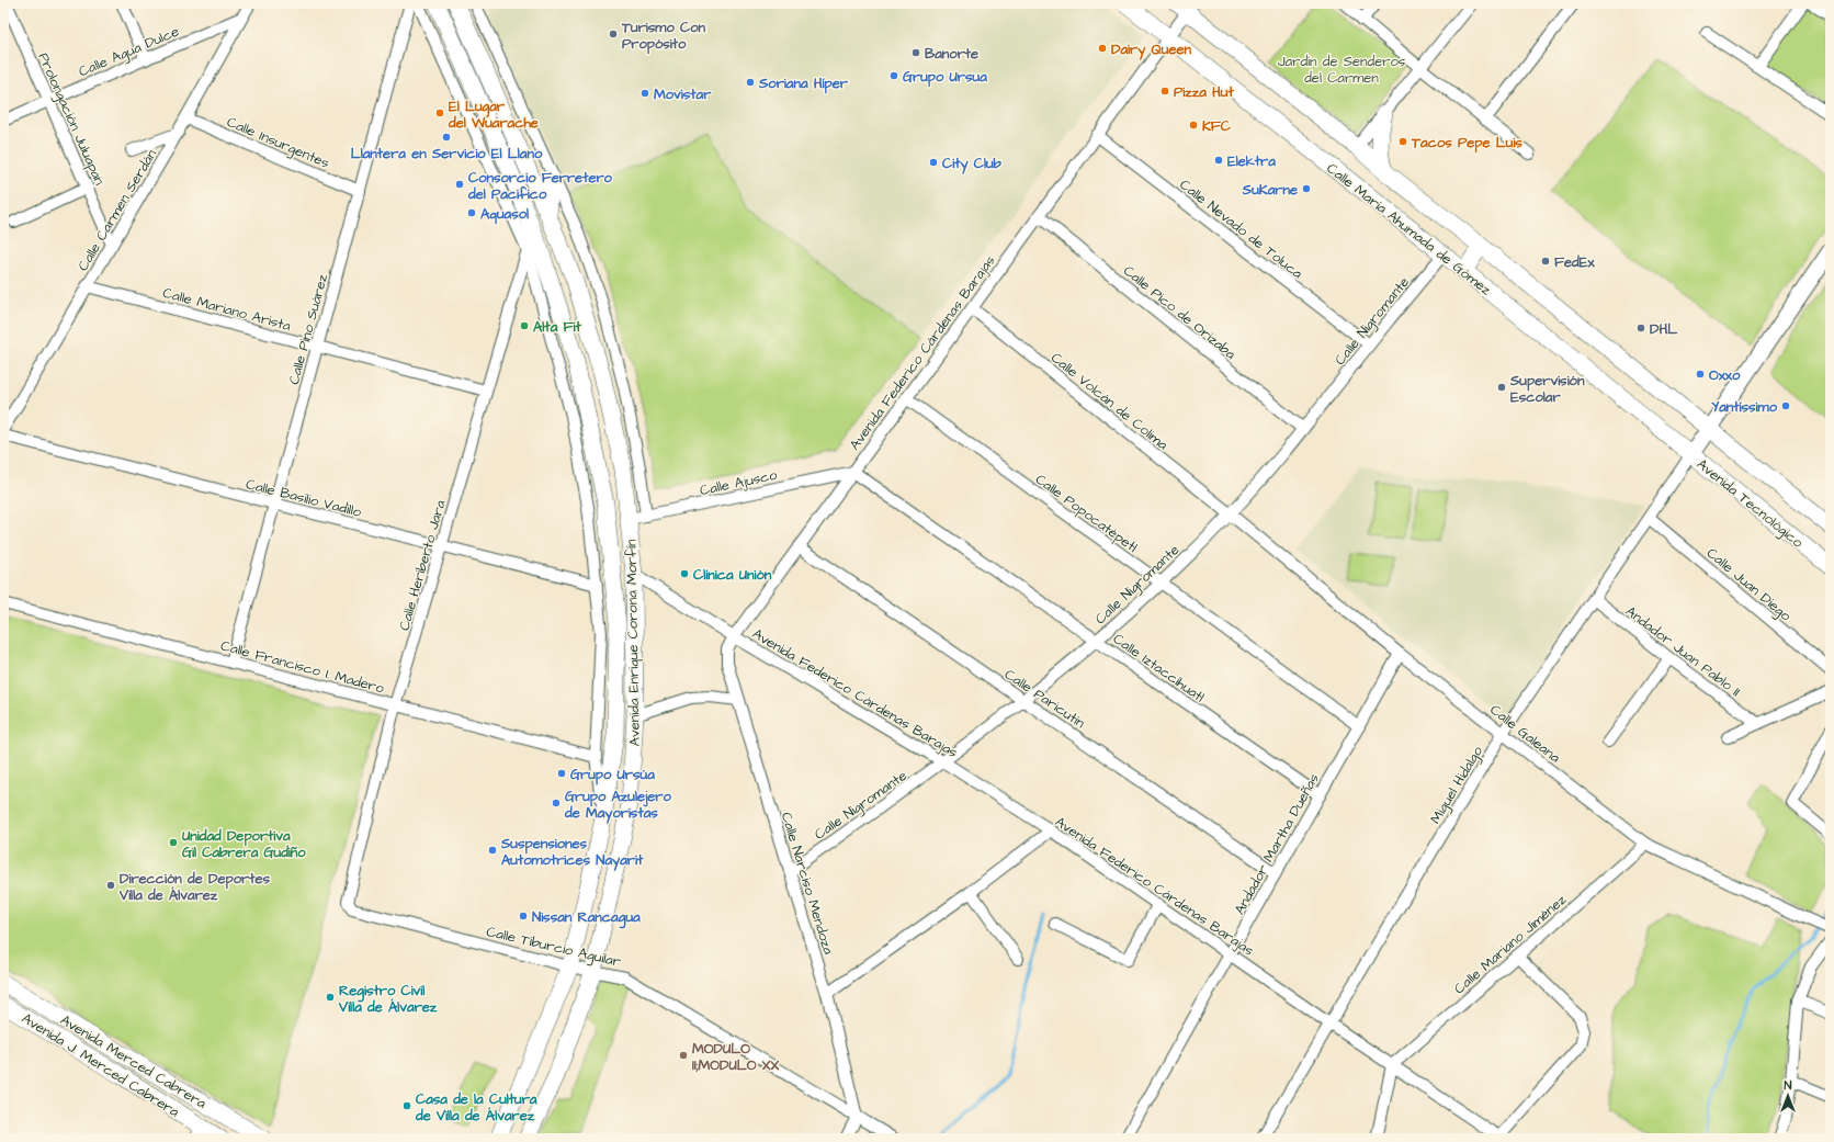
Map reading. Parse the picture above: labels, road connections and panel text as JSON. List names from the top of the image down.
{
  "streets": {
    "main road": [
      "Calle María Ahumada de Gómez",
      "Avenida Tecnológico",
      "Avenida Enrique Corona Morfín",
      "Avenida Merced Cabrera",
      "Avenida J. Merced Cabrera"
    ],
    "street": [
      "Calle Agua Dulce",
      "Prolongación Juluapan",
      "Calle Insurgentes",
      "Calle Carmen Serdán",
      "Calle Nevado de Toluca",
      "Calle Mariano Arista",
      "Calle Pico de Orizaba",
      "Calle Nigromante",
      "Calle Pino Suárez",
      "Avenida Federico Cárdenas Barajas",
      "Calle Volcán de Colima",
      "Calle Ajusco",
      "Calle Basilio Vadillo",
      "Calle Popocatépetl",
      "Calle Heriberto Jara",
      "Calle Juan Diego",
      "Andador Juan Pablo II",
      "Calle Francisco I. Madero",
      "Calle Iztaccíhuatl",
      "Calle Paricutín",
      "Calle Galeana",
      "Miguel Hidalgo",
      "Andador Martha Dueñas",
      "Calle Narciso Mendoza",
      "Calle Mariano Jiménez",
      "Calle Tiburcio Aguilar"
    ]
  },
  "crossings": [
    ["Calle Agua Dulce", "Prolongación Juluapan"],
    ["Calle Agua Dulce", "Calle Carmen Serdán"],
    ["Prolongación Juluapan", "Calle Carmen Serdán"],
    ["Calle Insurgentes", "Calle Carmen Serdán"],
    ["Calle Insurgentes", "Calle Pino Suárez"],
    ["Calle Carmen Serdán", "Calle Mariano Arista"],
    ["Calle Nevado de Toluca", "Calle Nigromante"],
    ["Calle Nevado de Toluca", "Avenida Federico Cárdenas Barajas"],
    ["Calle María Ahumada de Gómez", "Calle Nigromante"],
    ["Calle María Ahumada de Gómez", "Avenida Federico Cárdenas Barajas"],
    ["Calle María Ahumada de Gómez", "Avenida Tecnológico"],
    ["Calle María Ahumada de Gómez", "Miguel Hidalgo"],
    ["Calle Mariano Arista", "Calle Pino Suárez"],
    ["Calle Mariano Arista", "Calle Heriberto Jara"],
    ["Calle Pico de Orizaba", "Calle Nigromante"],
    ["Calle Pico de Orizaba", "Avenida Federico Cárdenas Barajas"],
    ["Calle Nigromante", "Avenida Federico Cárdenas Barajas"],
    ["Calle Nigromante", "Calle Volcán de Colima"],
    ["Calle Nigromante", "Calle Popocatépetl"],
    ["Calle Nigromante", "Calle Iztaccíhuatl"],
    ["Calle Nigromante", "Calle Paricutín"],
    ["Calle Nigromante", "Calle Galeana"],
    ["Calle Nigromante", "Calle Narciso Mendoza"],
    ["Calle Pino Suárez", "Calle Basilio Vadillo"],
    ["Calle Pino Suárez", "Calle Francisco I. Madero"],
    ["Avenida Federico Cárdenas Barajas", "Calle Volcán de Colima"],
    ["Avenida Federico Cárdenas Barajas", "Calle Ajusco"],
    ["Avenida Federico Cárdenas Barajas", "Calle Popocatépetl"],
    ["Avenida Federico Cárdenas Barajas", "Calle Iztaccíhuatl"],
    ["Avenida Federico Cárdenas Barajas", "Calle Paricutín"],
    ["Avenida Federico Cárdenas Barajas", "Miguel Hidalgo"],
    ["Avenida Federico Cárdenas Barajas", "Andador Martha Dueñas"],
    ["Avenida Federico Cárdenas Barajas", "Calle Narciso Mendoza"],
    ["Avenida Federico Cárdenas Barajas", "Calle Mariano Jiménez"],
    ["Calle Volcán de Colima", "Calle Galeana"],
    ["Calle Ajusco", "Avenida Enrique Corona Morfín"],
    ["Calle Ajusco", "Calle Iztaccíhuatl"],
    ["Calle Basilio Vadillo", "Calle Heriberto Jara"],
    ["Avenida Tecnológico", "Miguel Hidalgo"],
    ["Calle Popocatépetl", "Andador Martha Dueñas"],
    ["Calle Heriberto Jara", "Avenida Enrique Corona Morfín"],
    ["Calle Heriberto Jara", "Calle Francisco I. Madero"],
    ["Calle Heriberto Jara", "Calle Tiburcio Aguilar"],
    ["Calle Juan Diego", "Miguel Hidalgo"],
    ["Avenida Enrique Corona Morfín", "Calle Tiburcio Aguilar"],
    ["Andador Juan Pablo II", "Miguel Hidalgo"],
    ["Calle Iztaccíhuatl", "Andador Martha Dueñas"],
    ["Calle Paricutín", "Andador Martha Dueñas"],
    ["Calle Galeana", "Miguel Hidalgo"],
    ["Calle Galeana", "Andador Martha Dueñas"],
    ["Calle Galeana", "Calle Mariano Jiménez"],
    ["Calle Narciso Mendoza", "Calle Tiburcio Aguilar"]
  ],
  "parks": ["Jardín de Senderos del Carmen"],
  "places": [
    "Turismo Con Propósito",
    "Dairy Queen",
    "Banorte",
    "Grupo Ursua",
    "Soriana Híper",
    "Pizza Hut",
    "Movistar",
    "El Lugar del Wuarache",
    "KFC",
    "Llantera en Servicio El Llano",
    "Tacos Pepe Luis",
    "Elektra",
    "City Club",
    "Consorcio Ferretero del Pacifico",
    "SuKarne",
    "Aquasol",
    "FedEx",
    "Alta Fit",
    "DHL",
    "Oxxo",
    "Supervisión Escolar",
    "Yantíssimo",
    "Clínica Unión",
    "Grupo Ursúa",
    "Grupo Azulejero de Mayoristas",
    "Unidad Deportiva Gil Cabrera Gudiño",
    "Suspensiones Automotrices Nayarit",
    "Dirección de Deportes Villa de Álvarez",
    "Nissan Rancagua",
    "Registro Civil Villa de Álvarez",
    "MODULO II;MODULO XX",
    "Casa de la Cultura de Villa de Álvarez"
  ],
  "north": "top"
}
